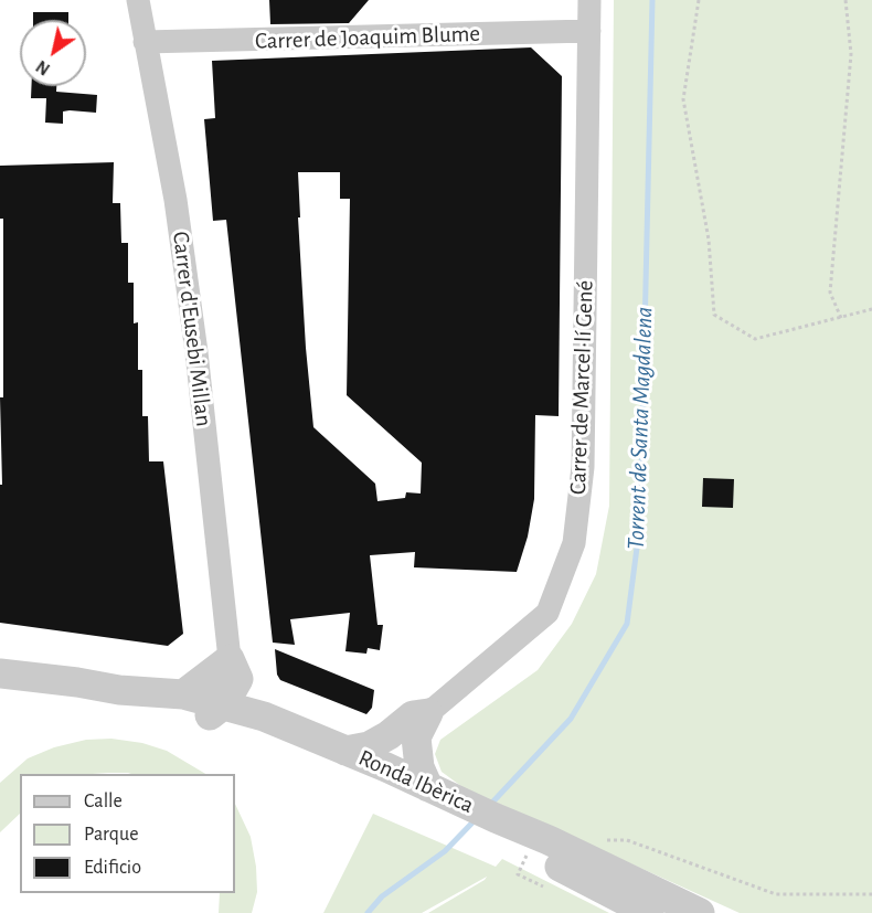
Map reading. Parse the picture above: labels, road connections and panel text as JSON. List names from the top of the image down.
{
  "streets": {
    "street": [
      "Carrer de Joaquim Blume",
      "Carrer d'Eusebi Millan",
      "Carrer de Marcel·lí Gené",
      "Ronda Ibèrica"
    ]
  },
  "crossings": [
    ["Carrer de Joaquim Blume", "Carrer d'Eusebi Millan"],
    ["Carrer de Joaquim Blume", "Carrer de Marcel·lí Gené"],
    ["Carrer d'Eusebi Millan", "Ronda Ibèrica"]
  ],
  "water": ["Torrent de Santa Magdalena"],
  "legend": ["Calle", "Parque", "Edificio"],
  "north": "bottom left"
}
